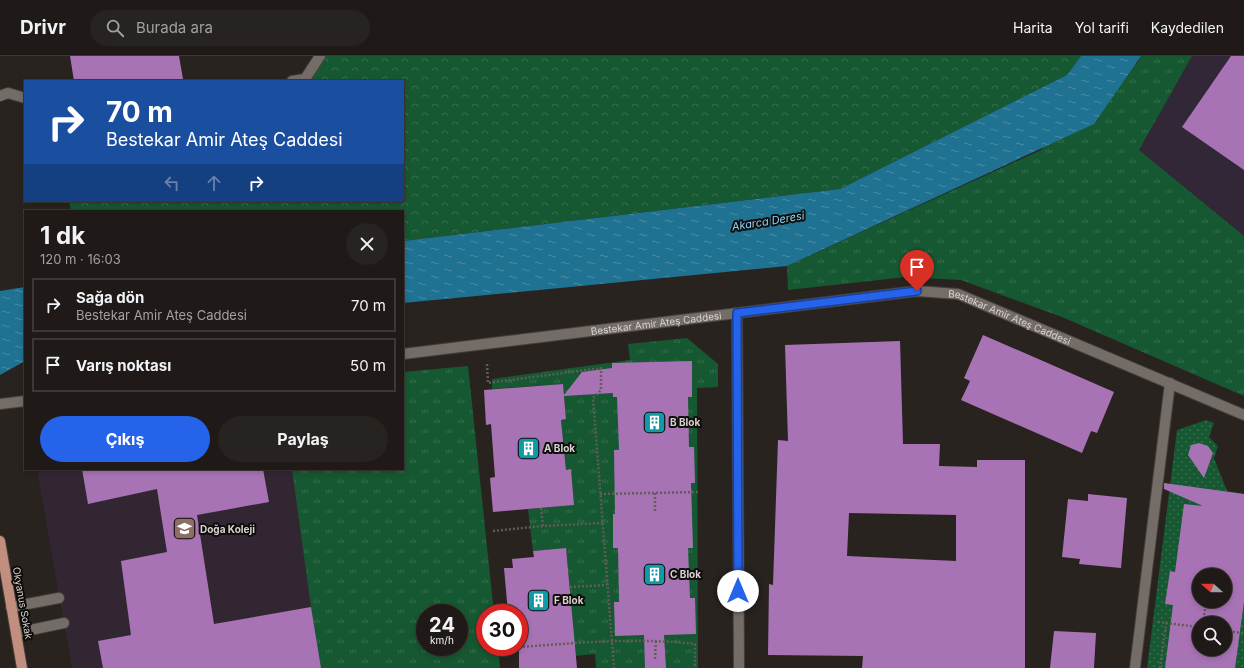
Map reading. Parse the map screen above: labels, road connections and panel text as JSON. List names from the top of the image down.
{
  "streets": {
    "main road": ["Okyanus Sokak"],
    "street": ["Bestekar Amir Ateş Caddesi"]
  },
  "water": ["Akarca Deresi"],
  "places": {
    "building": [
      "B Blok",
      "A Blok",
      "C Blok",
      "F Blok"
    ],
    "school or university": ["Doğa Koleji"]
  },
  "north": "left",
  "page": {
    "header": "Drivr",
    "search": "Burada ara",
    "nav": ["Harita", "Yol tarifi", "Kaydedilen"],
    "turn": ["70 m", "Bestekar Amir Ateş Caddesi"],
    "heading": ["1 dk", "120 m · 16:03"],
    "list": [
      {
        "name": "Sağa dön",
        "note": "Bestekar Amir Ateş Caddesi",
        "value": "70 m"
      },
      {
        "name": "Varış noktası",
        "value": "50 m"
      }
    ],
    "buttons": ["Çıkış", "Paylaş"],
    "speed": "24 km/h",
    "limit": "30"
  }
}
